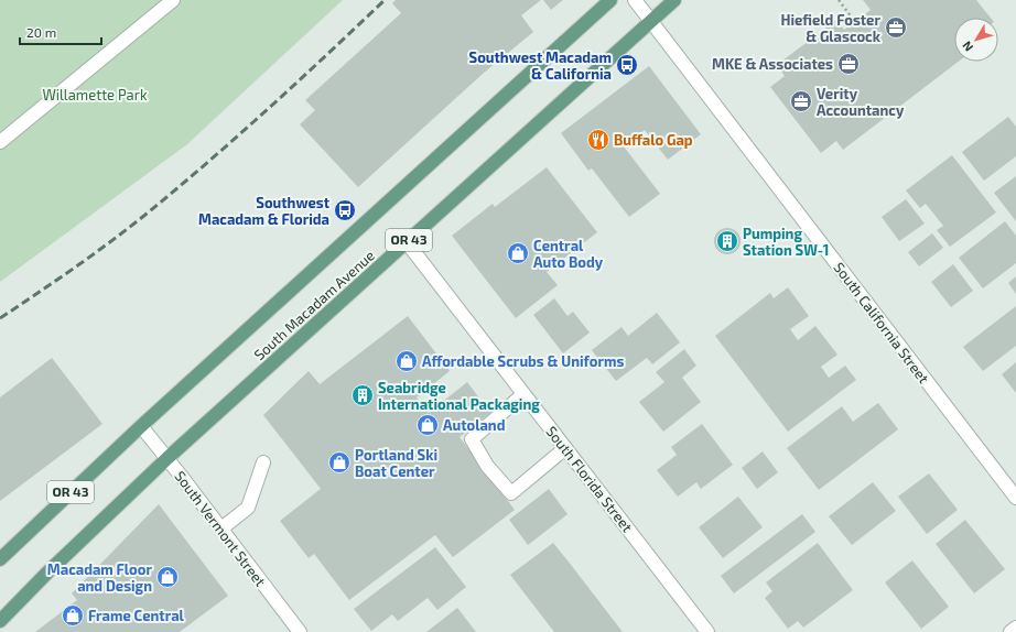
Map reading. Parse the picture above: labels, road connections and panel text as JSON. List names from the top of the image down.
{
  "streets": {
    "main road": ["OR 43", "South Macadam Avenue"],
    "street": ["South California Street", "South Florida Street", "South Vermont Street"]
  },
  "crossings": [
    ["South Macadam Avenue", "South California Street"],
    ["South Macadam Avenue", "South Florida Street"],
    ["South Macadam Avenue", "South Vermont Street"]
  ],
  "parks": ["Willamette Park"],
  "places": {
    "office": ["Hiefield Foster & Glascock", "MKE & Associates", "Verity Accountancy"],
    "bus stop": ["Southwest Macadam & California", "Southwest Macadam & Florida"],
    "restaurant": ["Buffalo Gap"],
    "building": ["Pumping Station SW-1", "Seabridge International Packaging"],
    "shop": [
      "Central Auto Body",
      "Affordable Scrubs & Uniforms",
      "Autoland",
      "Portland Ski Boat Center",
      "Macadam Floor and Design",
      "Frame Central"
    ]
  },
  "scale_bar": "20 m",
  "north": "bottom left"
}
